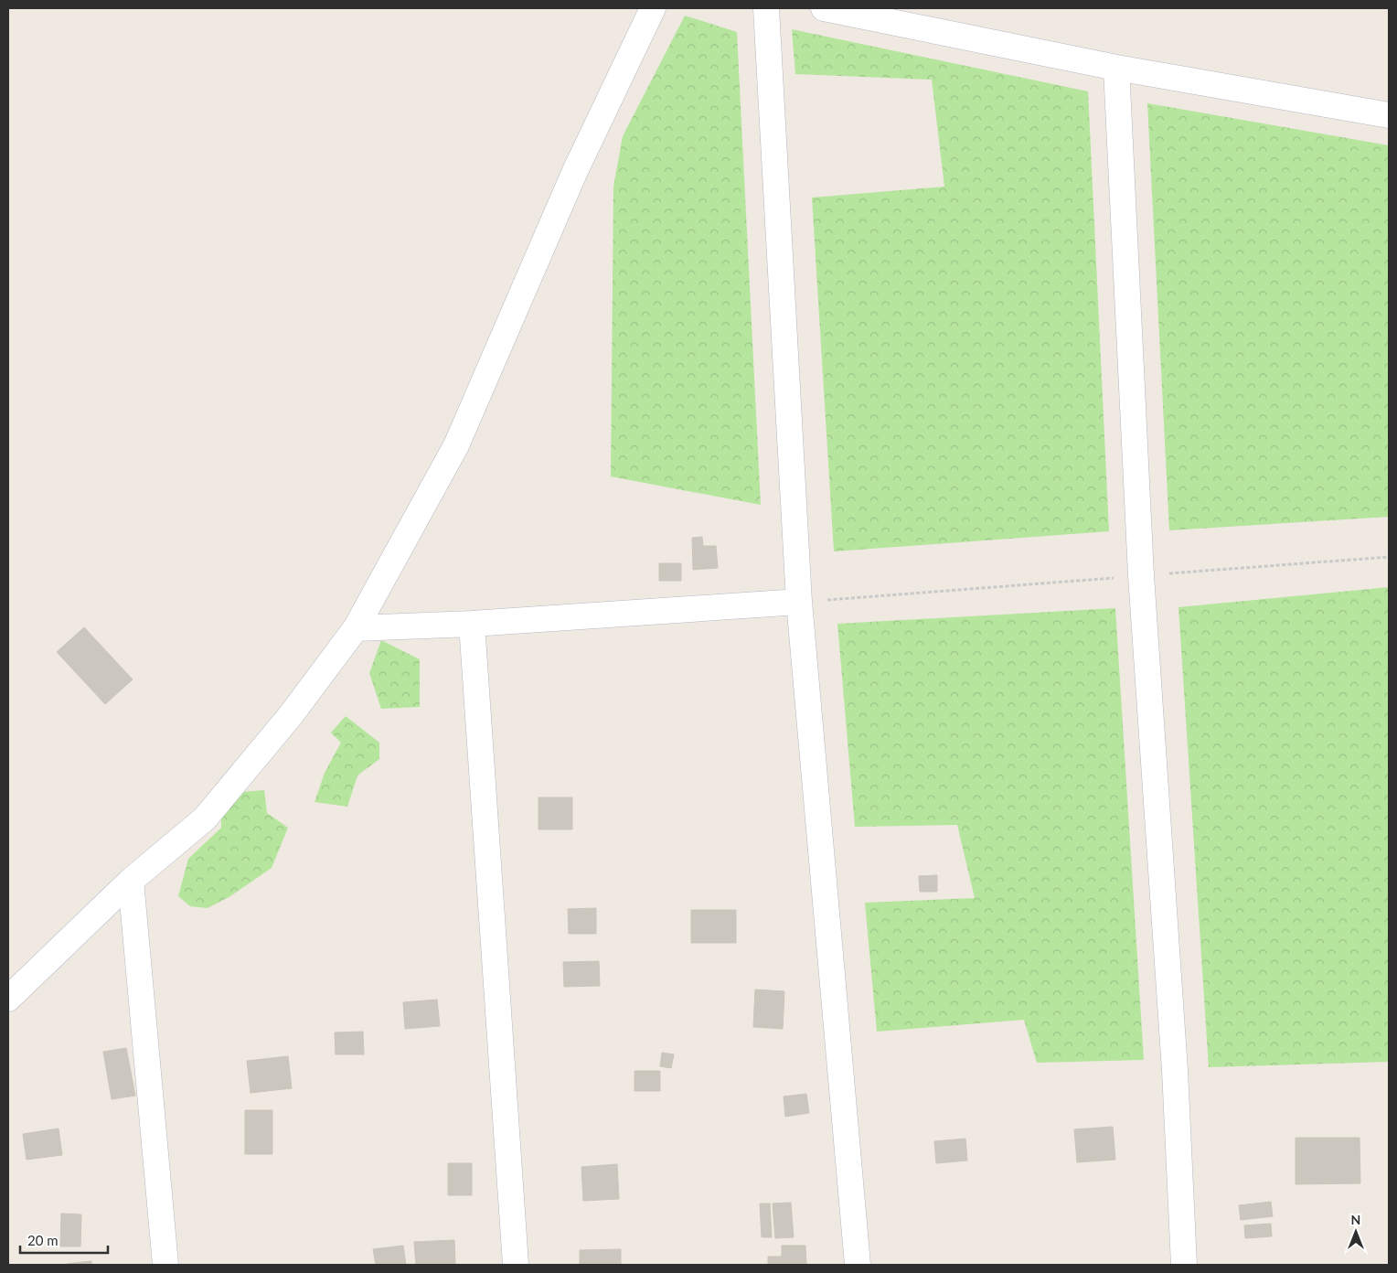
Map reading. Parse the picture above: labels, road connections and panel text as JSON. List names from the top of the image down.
{
  "scale_bar": "20 m",
  "north": "top"
}
